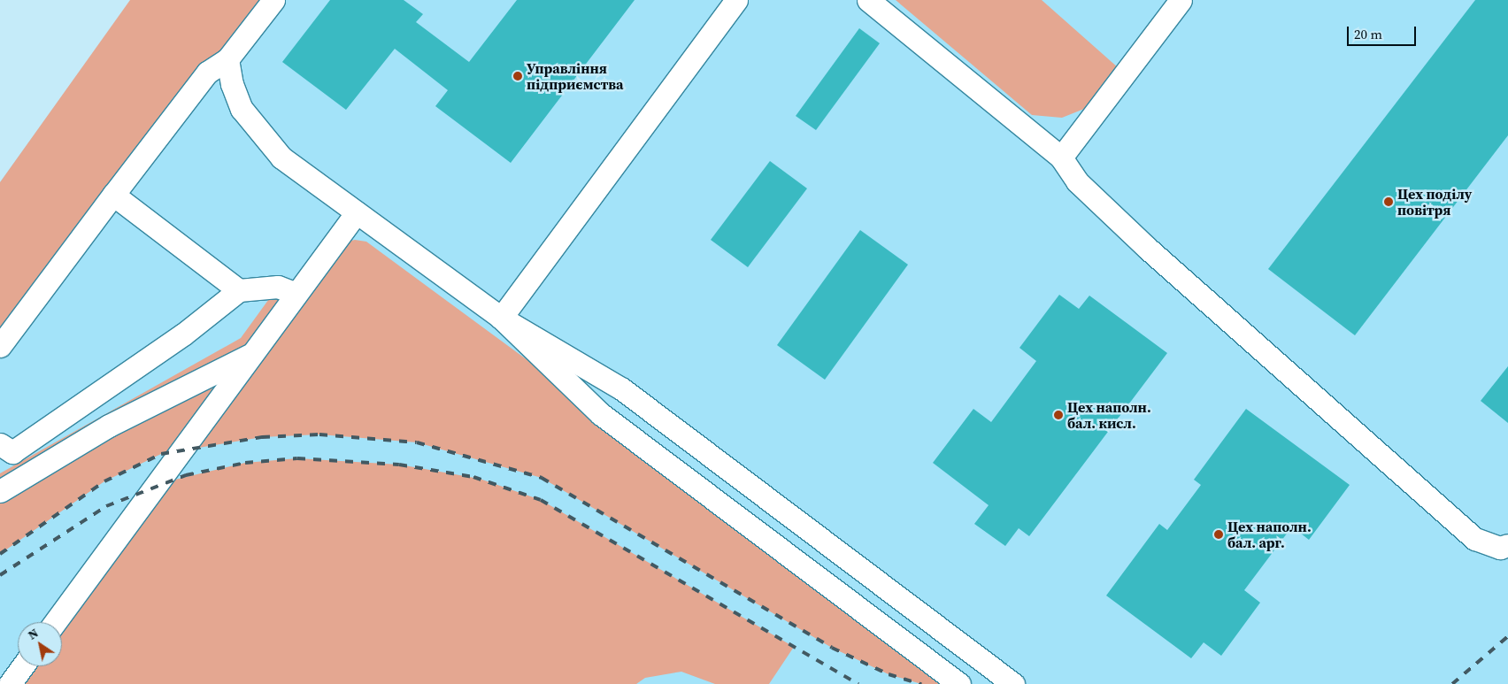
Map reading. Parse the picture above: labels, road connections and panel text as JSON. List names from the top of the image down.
{
  "places": [
    "Управління підприємства",
    "Цех поділу повітря",
    "Цех наполн. бал. кисл.",
    "Цех наполн. бал. арг."
  ],
  "scale_bar": "20 m",
  "north": "top left"
}
